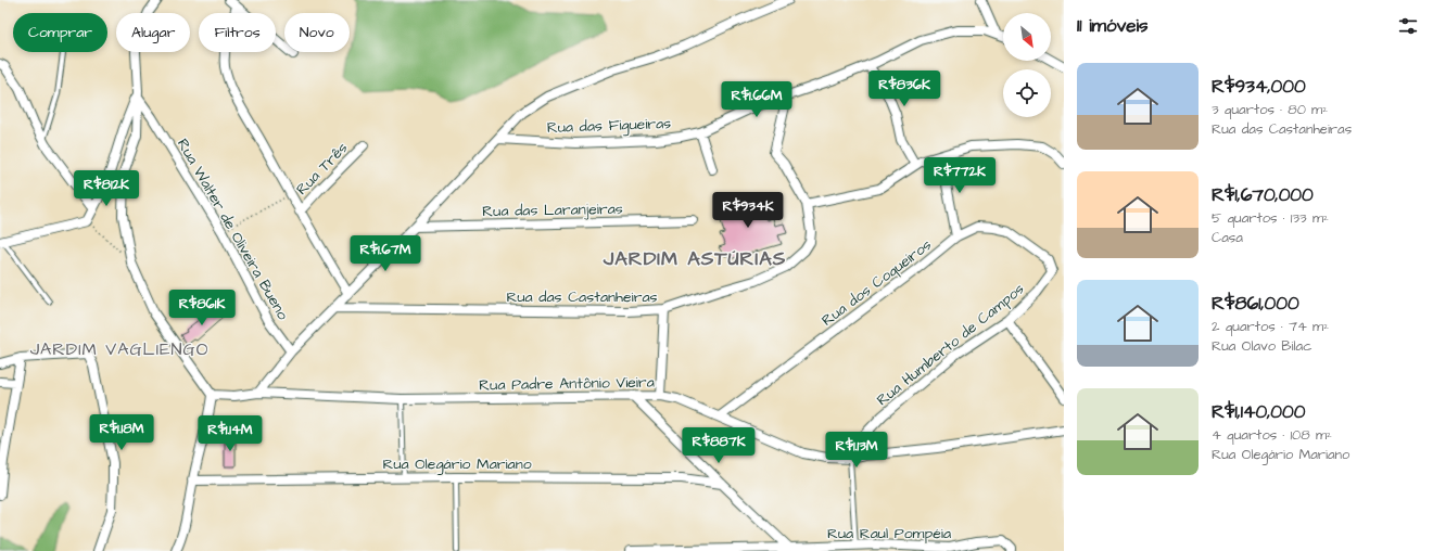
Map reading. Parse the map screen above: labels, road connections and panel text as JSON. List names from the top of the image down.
{
  "streets": {
    "street": [
      "Rua das Figueiras",
      "Rua Três",
      "Rua das Laranjeiras",
      "Rua Walter de Oliveira Bueno",
      "Rua dos Coqueiros",
      "Rua das Castanheiras",
      "Rua Humberto de Campos",
      "Rua Padre Antônio Vieira",
      "Rua Olegário Mariano",
      "Rua Raul Pompéia"
    ]
  },
  "crossings": [
    ["Rua das Figueiras", "Rua das Castanheiras"],
    ["Rua dos Coqueiros", "Rua Humberto de Campos"],
    ["Rua dos Coqueiros", "Rua Padre Antônio Vieira"],
    ["Rua Humberto de Campos", "Rua Padre Antônio Vieira"]
  ],
  "districts": ["JARDIM ASTÚRIAS", "JARDIM VAGLIENGO"],
  "north": "bottom right",
  "page": {
    "heading": "11 imóveis",
    "chip": [
      "Comprar",
      "Alugar",
      "Filtros",
      "Novo"
    ],
    "list": [
      {
        "name": "R$934,000",
        "note": "3 quartos · 80 m² · Rua das Castanheiras"
      },
      {
        "name": "R$1,670,000",
        "note": "5 quartos · 133 m² · Casa"
      },
      {
        "name": "R$861,000",
        "note": "2 quartos · 74 m² · Rua Olavo Bilac"
      },
      {
        "name": "R$1,140,000",
        "note": "4 quartos · 108 m² · Rua Olegário Mariano"
      }
    ],
    "price": [
      "R$836K",
      "R$1.66M",
      "R$772K",
      "R$812K",
      "R$934K",
      "R$1.67M",
      "R$861K",
      "R$1.18M",
      "R$1.14M",
      "R$887K",
      "R$1.13M"
    ]
  }
}
